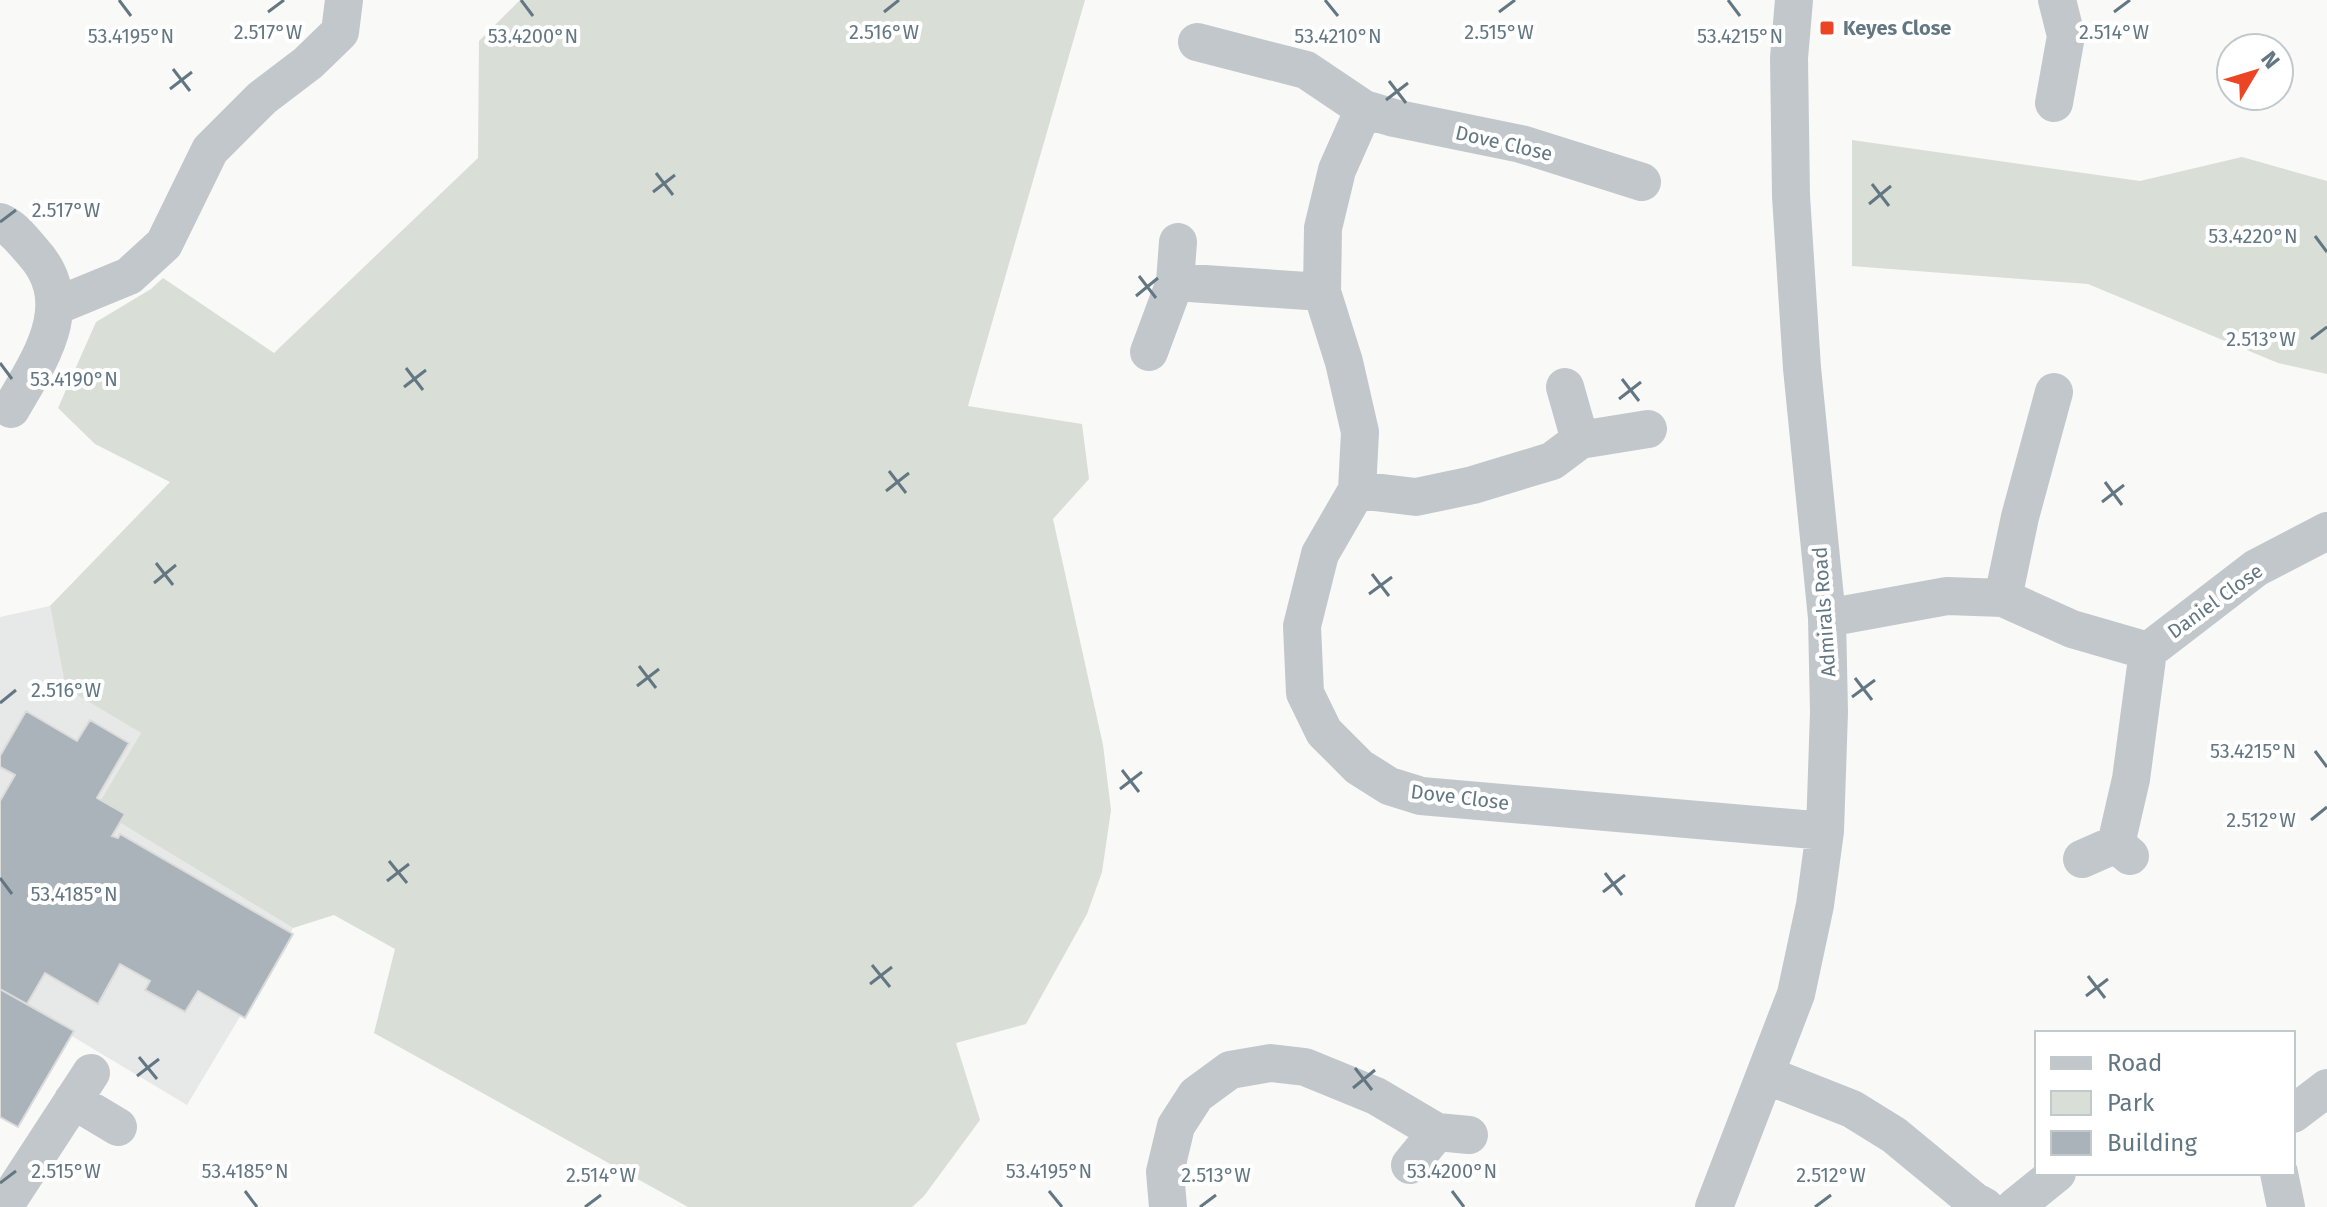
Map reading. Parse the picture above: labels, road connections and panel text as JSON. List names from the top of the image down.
{
  "streets": {
    "street": ["Dove Close", "Daniel Close", "Admirals Road"]
  },
  "crossings": [
    ["Dove Close", "Admirals Road"],
    ["Daniel Close", "Admirals Road"]
  ],
  "places": {
    "transit": ["Keyes Close"]
  },
  "legend": ["Road", "Park", "Building"],
  "north": "top right",
  "coordinates": [
    "2.517°W",
    "2.516°W",
    "2.515°W",
    "2.514°W",
    "53.4195°N",
    "53.4200°N",
    "53.4215°N",
    "53.4210°N",
    "53.4220°N",
    "2.513°W",
    "53.4190°N",
    "2.512°W",
    "53.4185°N"
  ]
}
